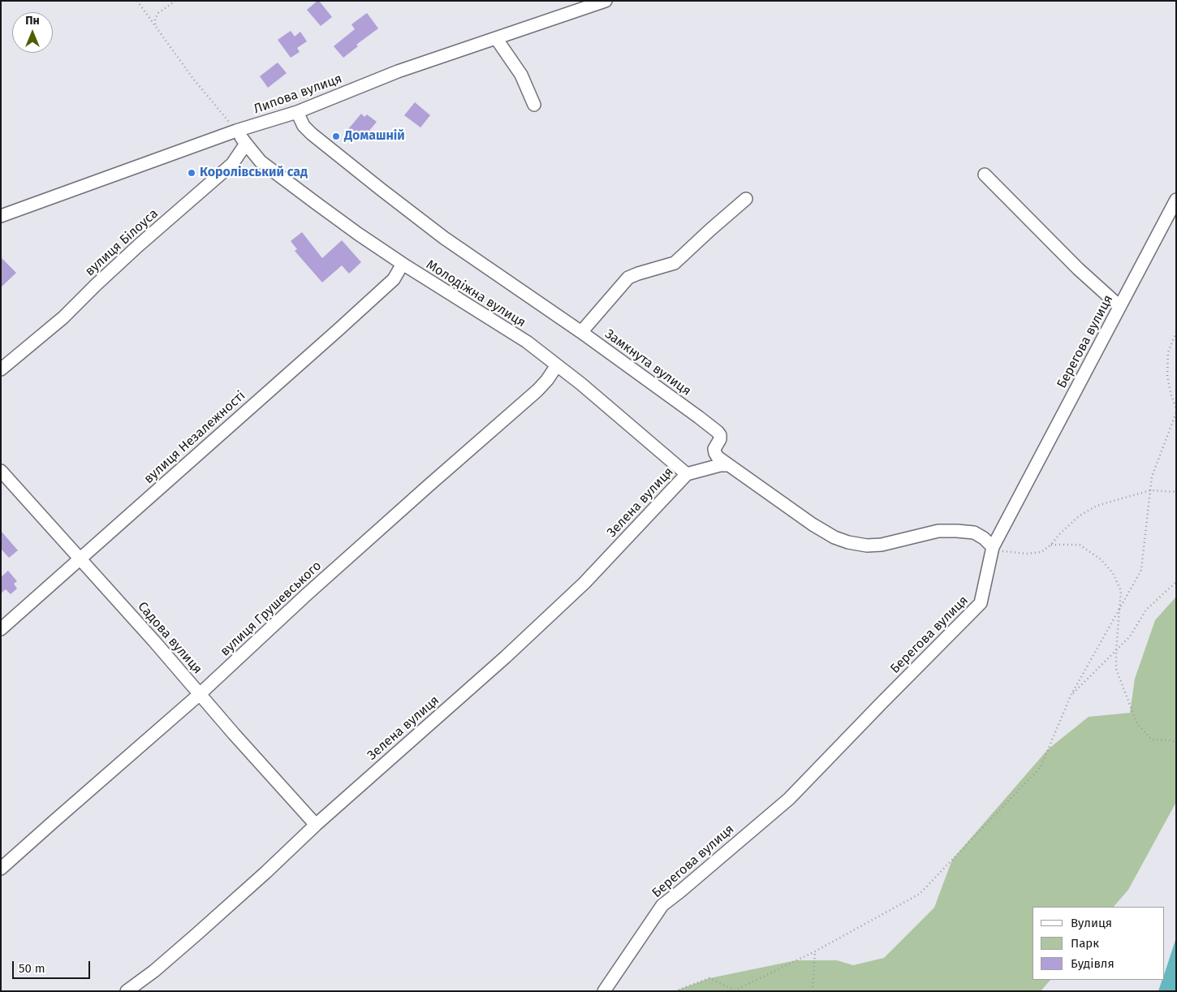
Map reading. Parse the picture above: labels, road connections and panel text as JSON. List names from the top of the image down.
{
  "streets": {
    "street": [
      "Липова вулиця",
      "вулиця Білоуса",
      "Молодіжна вулиця",
      "Берегова вулиця",
      "Замкнута вулиця",
      "вулиця Незалежності",
      "Зелена вулиця",
      "вулиця Грушевського",
      "Садова вулиця"
    ]
  },
  "crossings": [
    ["Липова вулиця", "Замкнута вулиця"],
    ["вулиця Білоуса", "Молодіжна вулиця"],
    ["Молодіжна вулиця", "вулиця Незалежності"],
    ["Молодіжна вулиця", "Зелена вулиця"],
    ["Молодіжна вулиця", "вулиця Грушевського"],
    ["Берегова вулиця", "Замкнута вулиця"],
    ["вулиця Незалежності", "Садова вулиця"],
    ["Зелена вулиця", "Садова вулиця"],
    ["вулиця Грушевського", "Садова вулиця"]
  ],
  "places": ["Домашній", "Королівський сад"],
  "legend": ["Вулиця", "Парк", "Будівля"],
  "scale_bar": "50 m",
  "north": "top"
}
